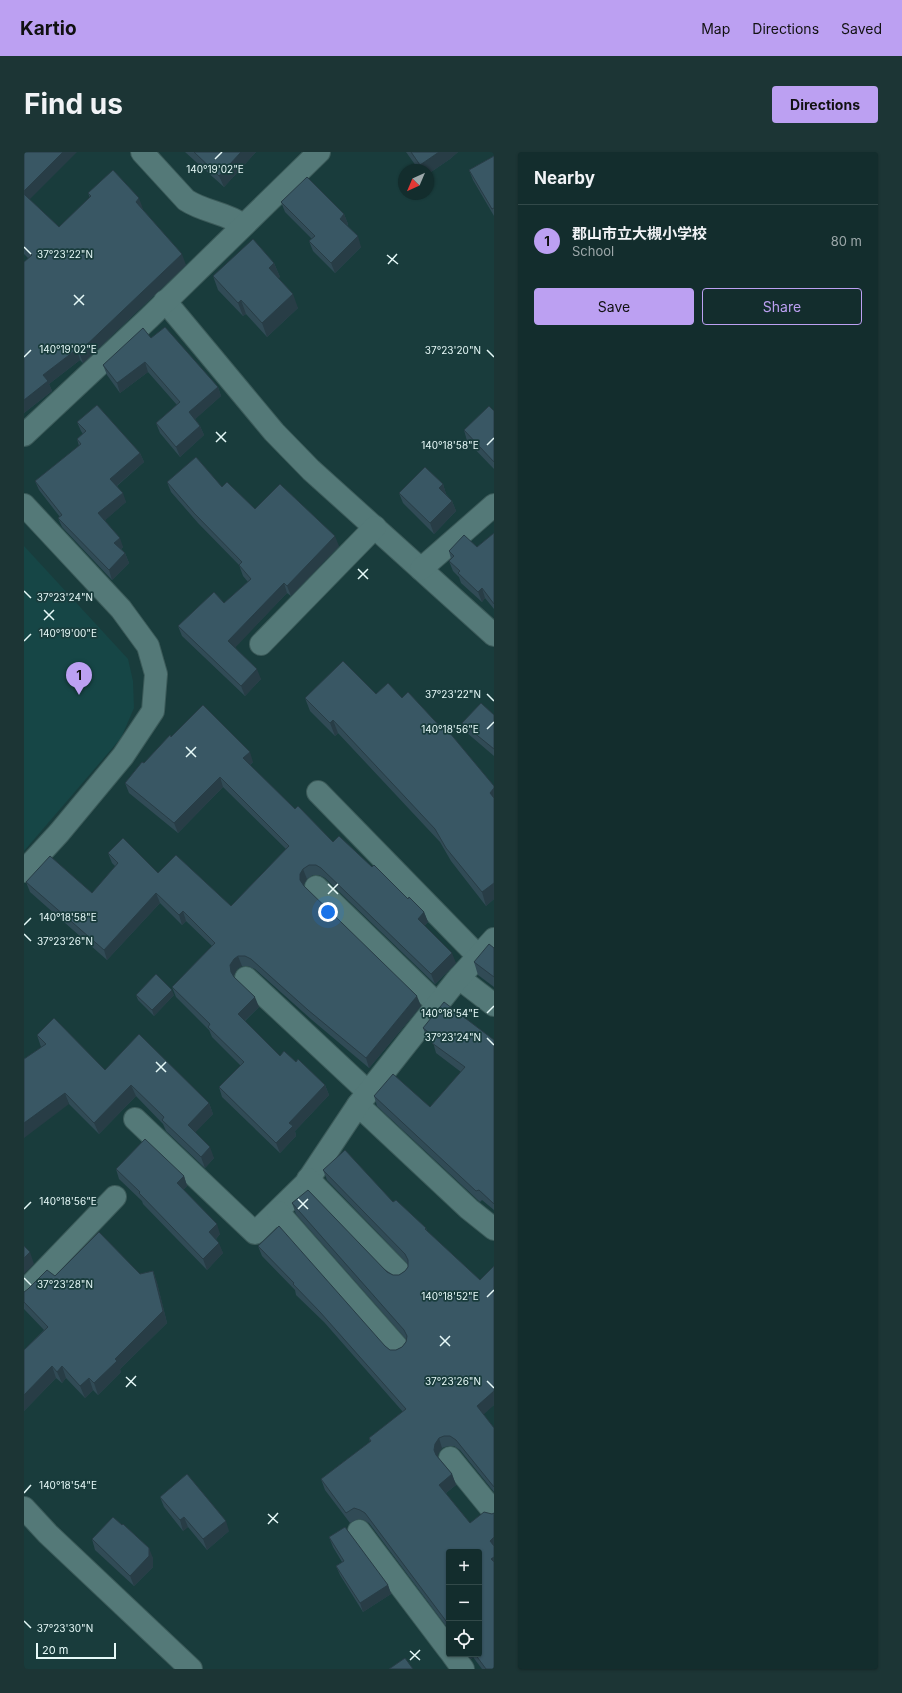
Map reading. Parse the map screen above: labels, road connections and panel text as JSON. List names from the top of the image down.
{
  "scale_bar": "20 m",
  "north": "bottom left",
  "page": {
    "header": "Kartio",
    "nav": ["Map", "Directions", "Saved"],
    "buttons": [
      "Directions",
      ["Save", "Share"]
    ],
    "title": "Find us",
    "heading": "Nearby",
    "list": [
      {
        "mark": "1",
        "name": "郡山市立大槻小学校",
        "note": "School",
        "value": "80 m"
      }
    ],
    "pins": "1",
    "map_buttons": ["+", "−"],
    "scale": "20 m"
  },
  "coordinates": [
    "140°19'02\"E",
    "37°23'22\"N",
    "37°23'20\"N",
    "140°18'58\"E",
    "37°23'24\"N",
    "140°19'00\"E",
    "140°18'56\"E",
    "37°23'26\"N",
    "140°18'54\"E",
    "37°23'28\"N",
    "140°18'52\"E",
    "37°23'30\"N"
  ]
}
